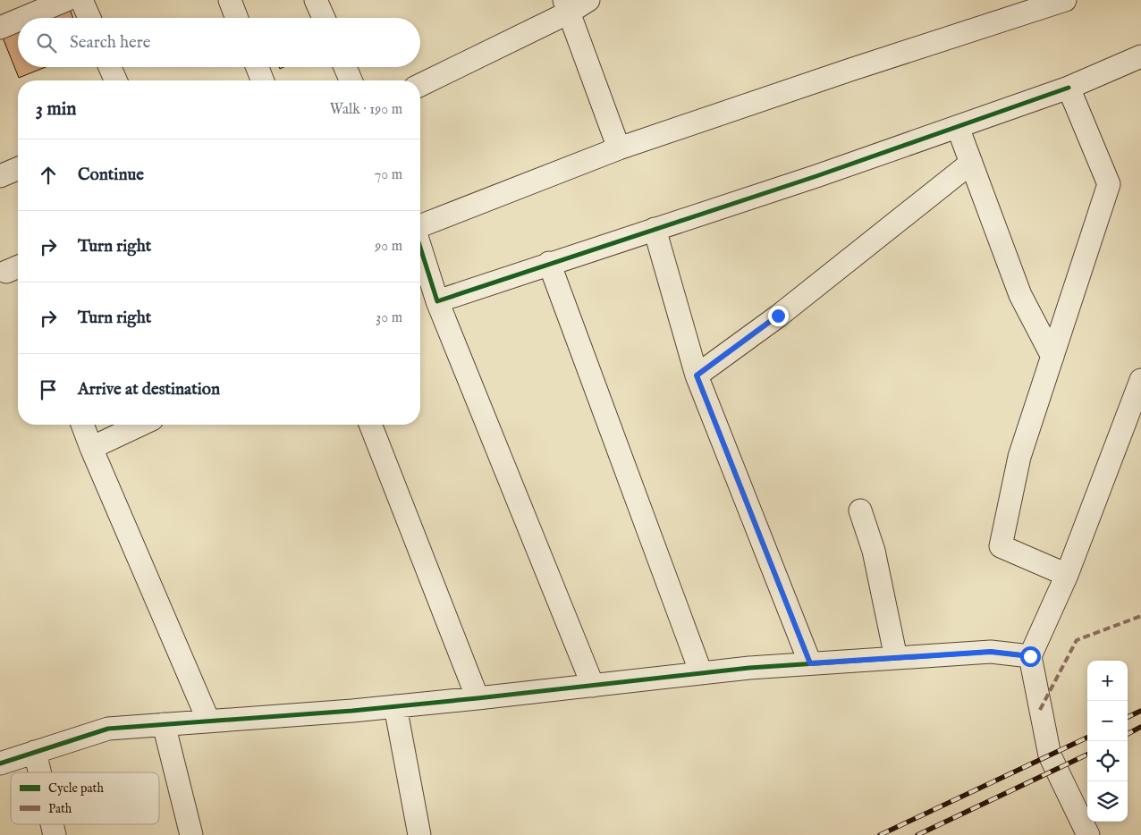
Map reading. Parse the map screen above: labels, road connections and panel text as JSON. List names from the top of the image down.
{
  "legend": ["Cycle path", "Path"],
  "page": {
    "search": "Search here",
    "heading": ["3 min", "Walk · 190 m"],
    "list": [
      ["Continue", "70 m"],
      ["Turn right", "90 m"],
      ["Turn right", "30 m"],
      "Arrive at destination"
    ],
    "map_buttons": ["+", "−"]
  }
}
